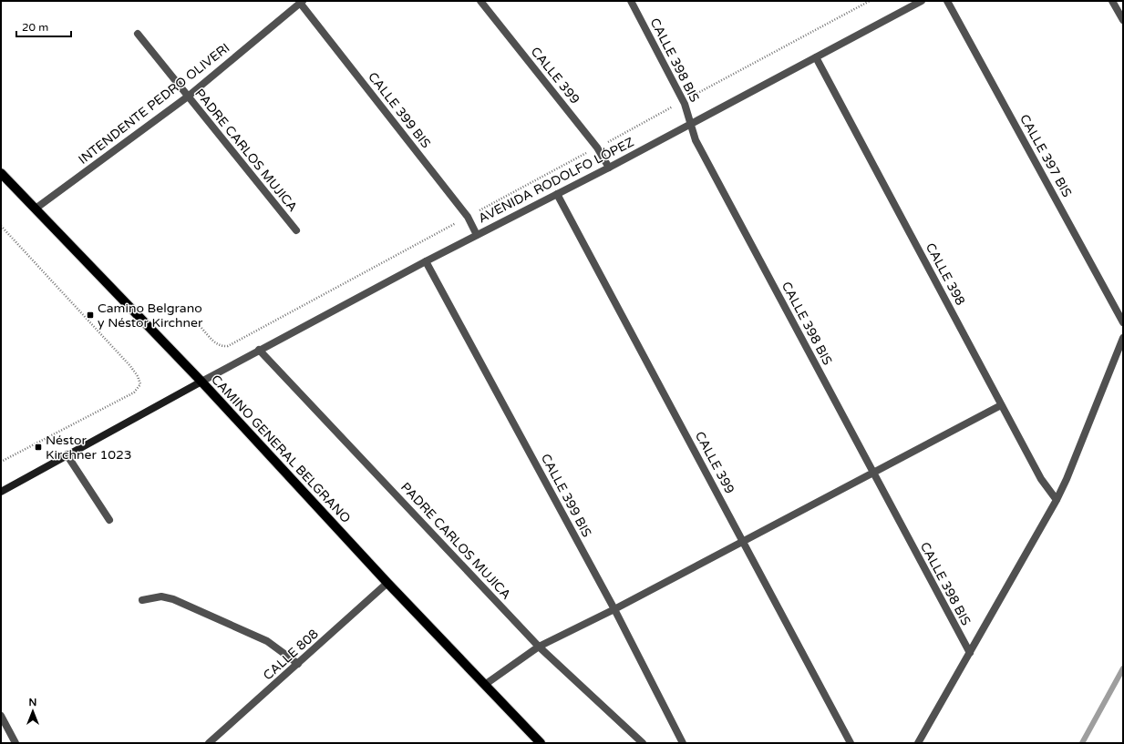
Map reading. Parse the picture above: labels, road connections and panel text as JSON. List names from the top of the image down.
{
  "streets": {
    "main road": ["CAMINO GENERAL BELGRANO"],
    "street": [
      "CALLE 398 BIS",
      "CALLE 399",
      "INTENDENTE PEDRO OLIVERI",
      "CALLE 399 BIS",
      "PADRE CARLOS MUJICA",
      "CALLE 397 BIS",
      "AVENIDA RODOLFO LÓPEZ",
      "CALLE 398",
      "CALLE 808"
    ]
  },
  "crossings": [
    ["CALLE 398 BIS", "AVENIDA RODOLFO LÓPEZ"],
    ["CALLE 399", "AVENIDA RODOLFO LÓPEZ"],
    ["INTENDENTE PEDRO OLIVERI", "CALLE 399 BIS"],
    ["INTENDENTE PEDRO OLIVERI", "PADRE CARLOS MUJICA"],
    ["INTENDENTE PEDRO OLIVERI", "CAMINO GENERAL BELGRANO"],
    ["CALLE 399 BIS", "AVENIDA RODOLFO LÓPEZ"],
    ["PADRE CARLOS MUJICA", "AVENIDA RODOLFO LÓPEZ"],
    ["AVENIDA RODOLFO LÓPEZ", "CALLE 398"],
    ["AVENIDA RODOLFO LÓPEZ", "CAMINO GENERAL BELGRANO"],
    ["CAMINO GENERAL BELGRANO", "CALLE 808"]
  ],
  "places": {
    "transit": ["Camino Belgrano y Néstor Kirchner", "Néstor Kirchner 1023"]
  },
  "scale_bar": "20 m",
  "north": "top"
}
